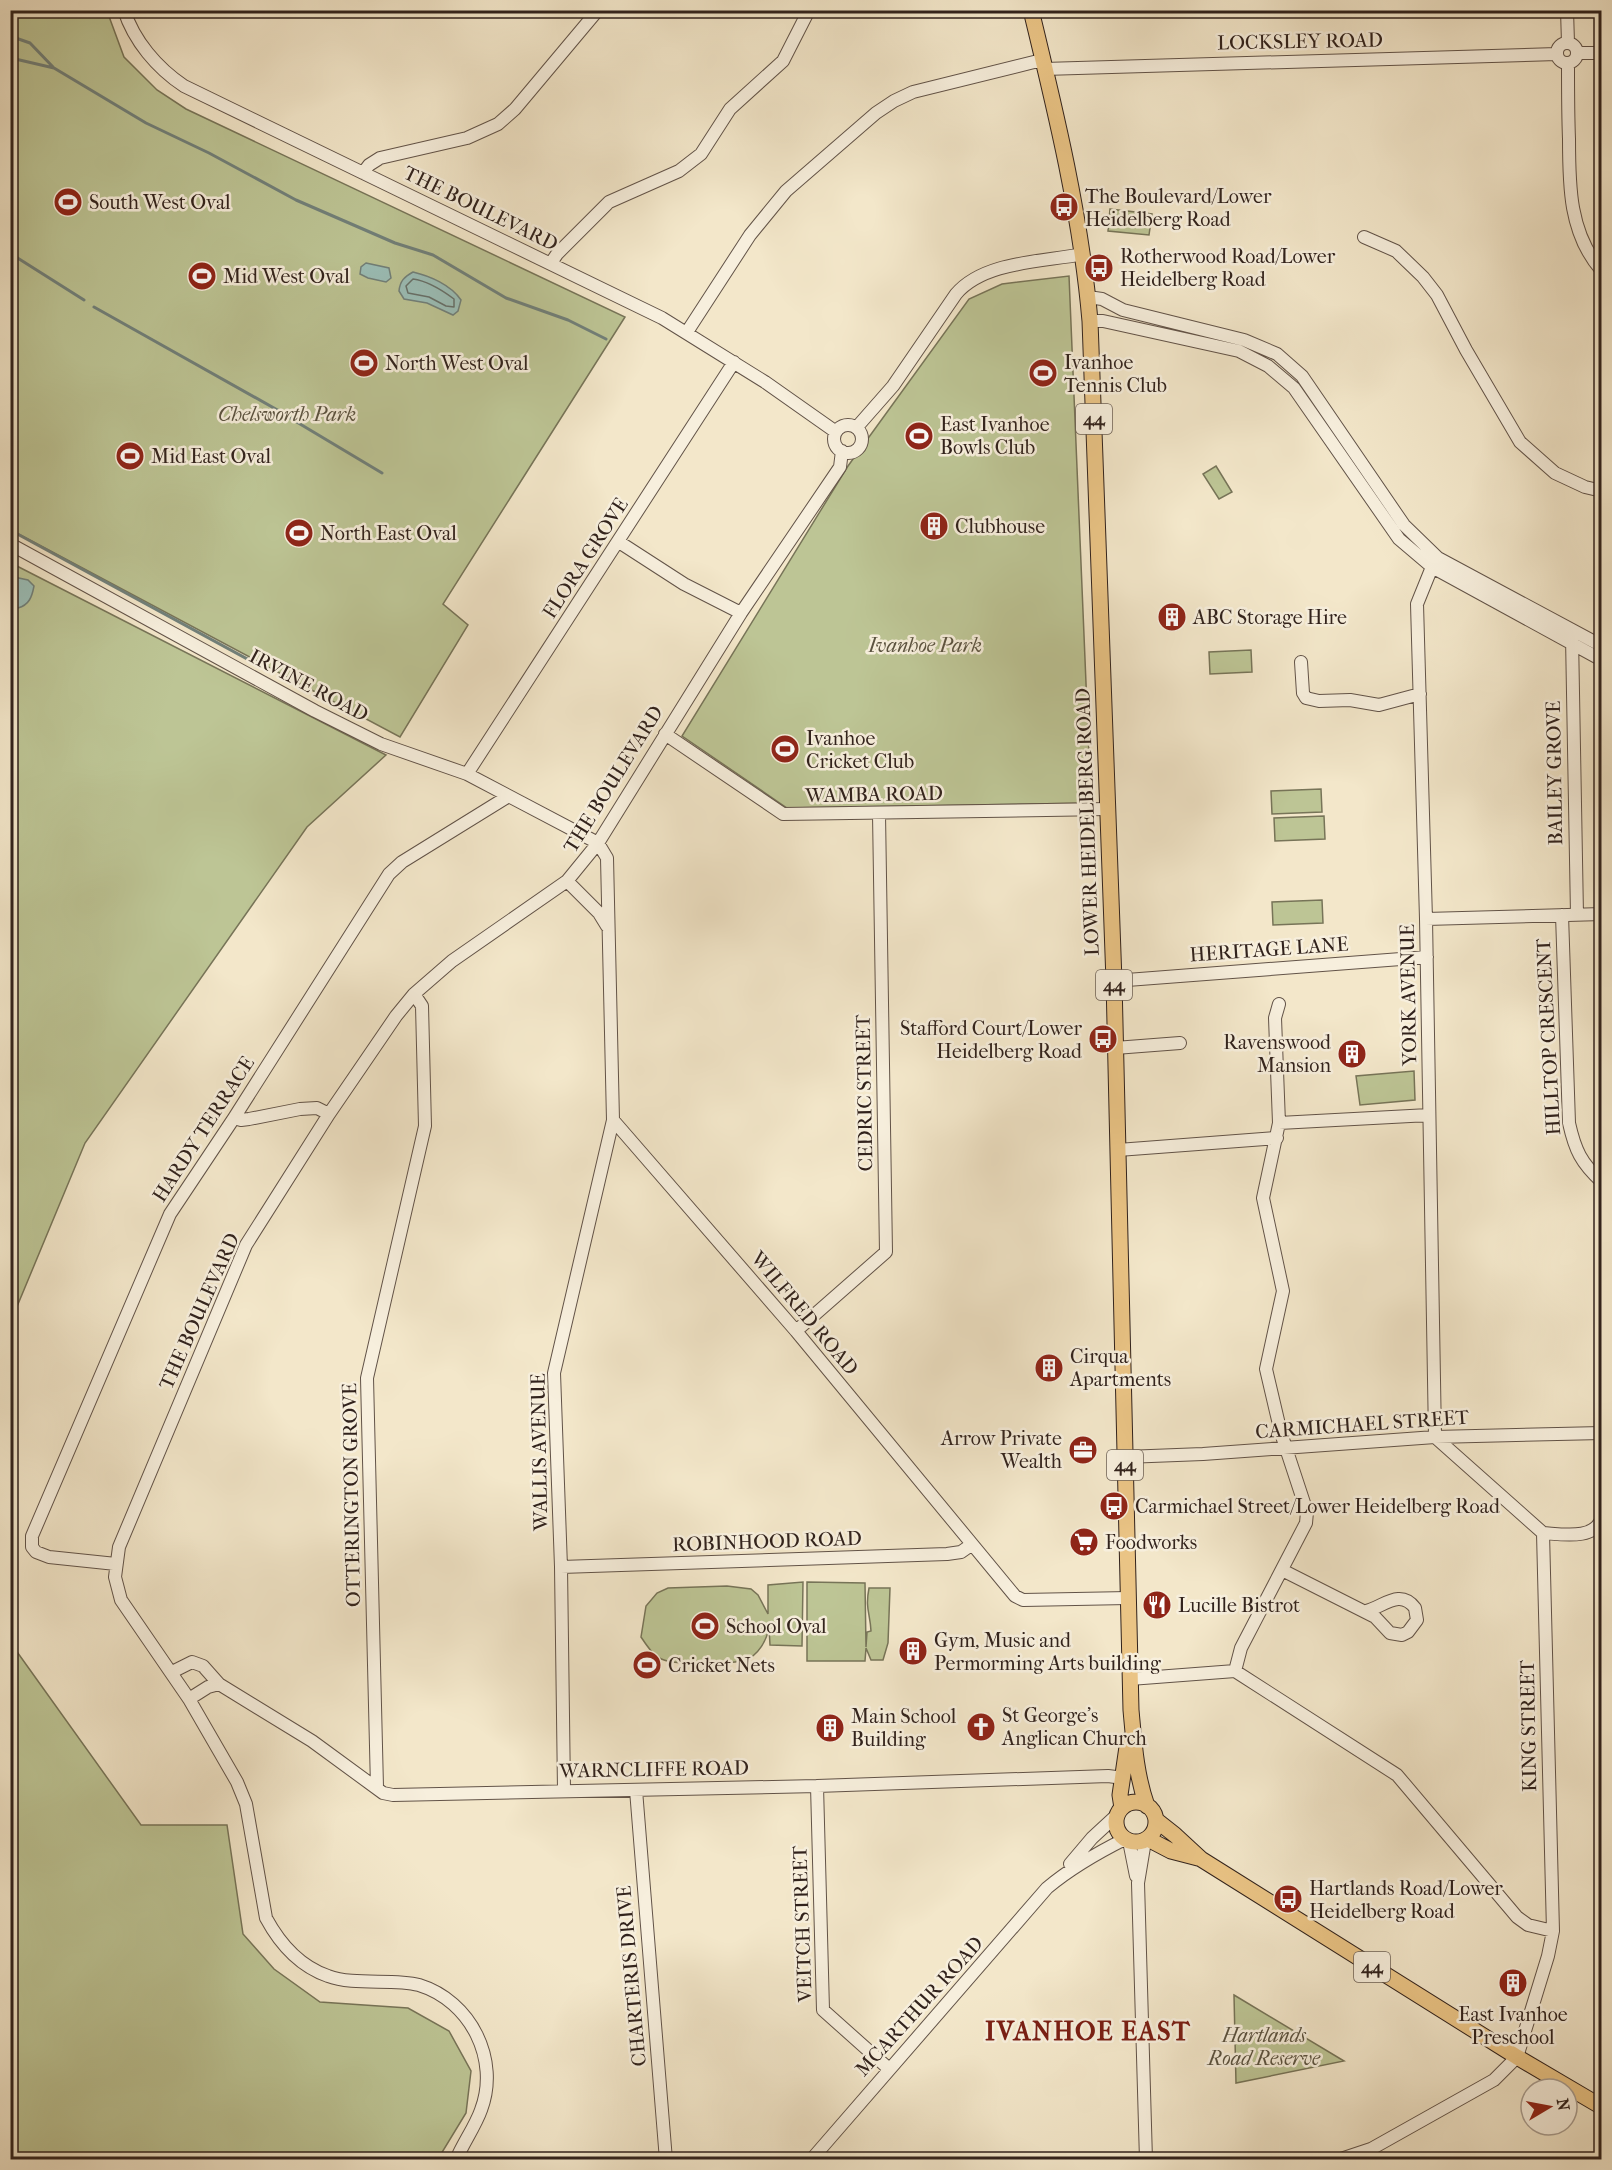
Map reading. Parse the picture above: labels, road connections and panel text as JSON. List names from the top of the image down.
{
  "streets": {
    "main road": ["44", "LOWER HEIDELBERG ROAD"],
    "street": [
      "LOCKSLEY ROAD",
      "THE BOULEVARD",
      "FLORA GROVE",
      "IRVINE ROAD",
      "BAILEY GROVE",
      "WAMBA ROAD",
      "HERITAGE LANE",
      "YORK AVENUE",
      "HILLTOP CRESCENT",
      "CEDRIC STREET",
      "HARDY TERRACE",
      "WILFRED ROAD",
      "CARMICHAEL STREET",
      "WALLIS AVENUE",
      "OTTERINGTON GROVE",
      "ROBINHOOD ROAD",
      "KING STREET",
      "WARNCLIFFE ROAD",
      "VEITCH STREET",
      "CHARTERIS DRIVE",
      "MCARTHUR ROAD"
    ]
  },
  "crossings": [
    ["LOCKSLEY ROAD", "THE BOULEVARD"],
    ["LOCKSLEY ROAD", "LOWER HEIDELBERG ROAD"],
    ["THE BOULEVARD", "FLORA GROVE"],
    ["THE BOULEVARD", "IRVINE ROAD"],
    ["THE BOULEVARD", "WAMBA ROAD"],
    ["THE BOULEVARD", "HARDY TERRACE"],
    ["THE BOULEVARD", "OTTERINGTON GROVE"],
    ["THE BOULEVARD", "WARNCLIFFE ROAD"],
    ["44", "LOWER HEIDELBERG ROAD"],
    ["44", "KING STREET"],
    ["44", "MCARTHUR ROAD"],
    ["FLORA GROVE", "IRVINE ROAD"],
    ["IRVINE ROAD", "HARDY TERRACE"],
    ["WAMBA ROAD", "LOWER HEIDELBERG ROAD"],
    ["WAMBA ROAD", "CEDRIC STREET"],
    ["LOWER HEIDELBERG ROAD", "HERITAGE LANE"],
    ["LOWER HEIDELBERG ROAD", "WILFRED ROAD"],
    ["LOWER HEIDELBERG ROAD", "CARMICHAEL STREET"],
    ["LOWER HEIDELBERG ROAD", "WARNCLIFFE ROAD"],
    ["LOWER HEIDELBERG ROAD", "MCARTHUR ROAD"],
    ["HERITAGE LANE", "YORK AVENUE"],
    ["YORK AVENUE", "CARMICHAEL STREET"],
    ["CEDRIC STREET", "WILFRED ROAD"],
    ["WILFRED ROAD", "WALLIS AVENUE"],
    ["WILFRED ROAD", "ROBINHOOD ROAD"],
    ["WALLIS AVENUE", "ROBINHOOD ROAD"],
    ["WALLIS AVENUE", "WARNCLIFFE ROAD"],
    ["OTTERINGTON GROVE", "WARNCLIFFE ROAD"],
    ["WARNCLIFFE ROAD", "VEITCH STREET"],
    ["WARNCLIFFE ROAD", "CHARTERIS DRIVE"],
    ["VEITCH STREET", "MCARTHUR ROAD"]
  ],
  "districts": ["IVANHOE EAST"],
  "parks": ["Chelsworth Park", "Ivanhoe Park", "Hartlands Road Reserve"],
  "places": {
    "sports": [
      "South West Oval",
      "Mid West Oval",
      "North West Oval",
      "Ivanhoe Tennis Club",
      "East Ivanhoe Bowls Club",
      "Mid East Oval",
      "North East Oval",
      "Ivanhoe Cricket Club",
      "School Oval",
      "Cricket Nets"
    ],
    "bus stop": [
      "The Boulevard/Lower Heidelberg Road",
      "Rotherwood Road/Lower Heidelberg Road",
      "Stafford Court/Lower Heidelberg Road",
      "Carmichael Street/Lower Heidelberg Road",
      "Hartlands Road/Lower Heidelberg Road"
    ],
    "building": [
      "Clubhouse",
      "ABC Storage Hire",
      "Ravenswood Mansion",
      "Cirqua Apartments",
      "Gym, Music and Permorming Arts building",
      "Main School Building",
      "East Ivanhoe Preschool"
    ],
    "office": ["Arrow Private Wealth"],
    "supermarket": ["Foodworks"],
    "restaurant": ["Lucille Bistrot"],
    "church": ["St George's Anglican Church"]
  },
  "north": "right"
}
